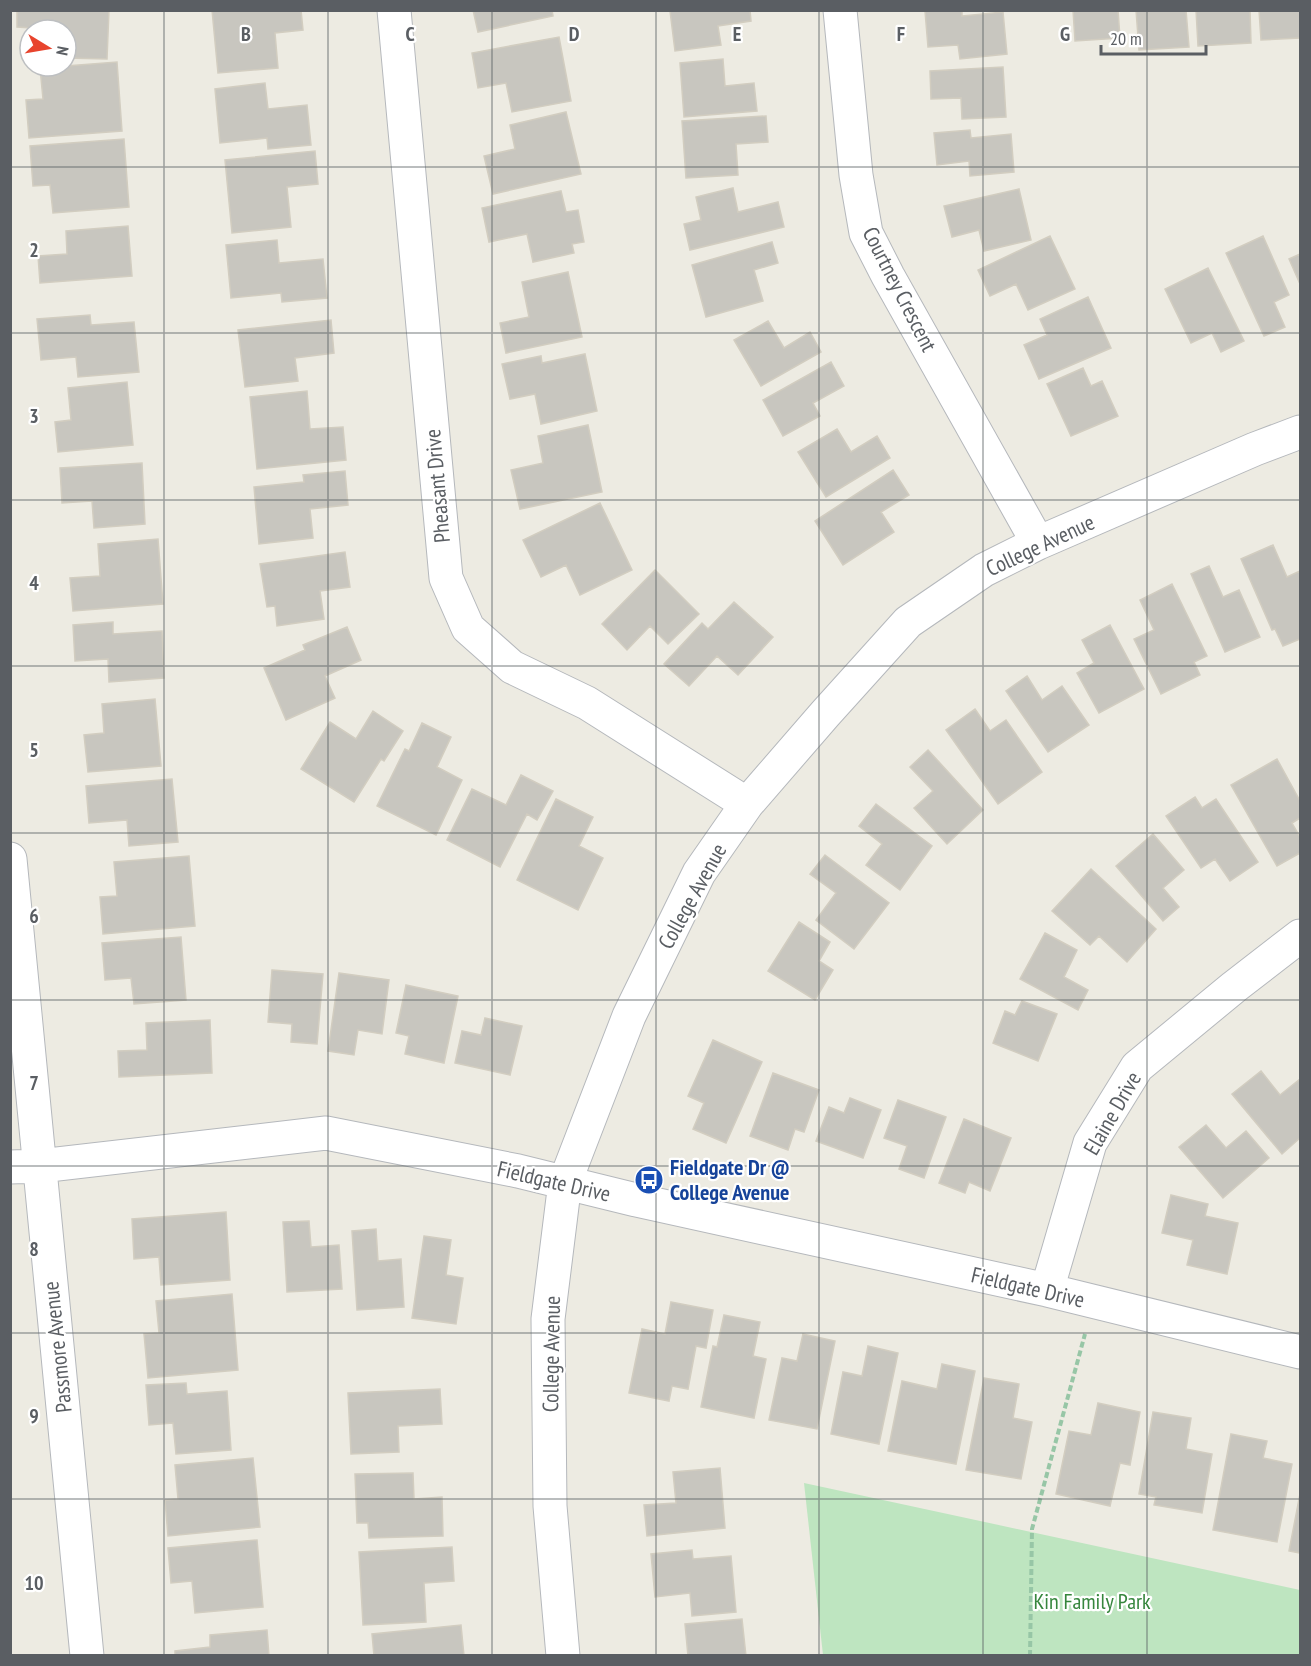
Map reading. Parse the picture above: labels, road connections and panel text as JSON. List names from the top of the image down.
{
  "streets": {
    "street": [
      "Courtney Crescent",
      "Pheasant Drive",
      "College Avenue",
      "Elaine Drive",
      "Fieldgate Drive",
      "Passmore Avenue"
    ]
  },
  "crossings": [
    ["Courtney Crescent", "College Avenue"],
    ["Pheasant Drive", "College Avenue"],
    ["College Avenue", "Fieldgate Drive"],
    ["Elaine Drive", "Fieldgate Drive"],
    ["Fieldgate Drive", "Passmore Avenue"]
  ],
  "parks": ["Kin Family Park"],
  "places": {
    "bus stop": ["Fieldgate Dr @ College Avenue"]
  },
  "scale_bar": "20 m",
  "north": "right",
  "grid": {
    "columns": [
      "B",
      "C",
      "D",
      "E",
      "F",
      "G"
    ],
    "rows": [
      "2",
      "3",
      "4",
      "5",
      "6",
      "7",
      "8",
      "9",
      "10"
    ]
  }
}
